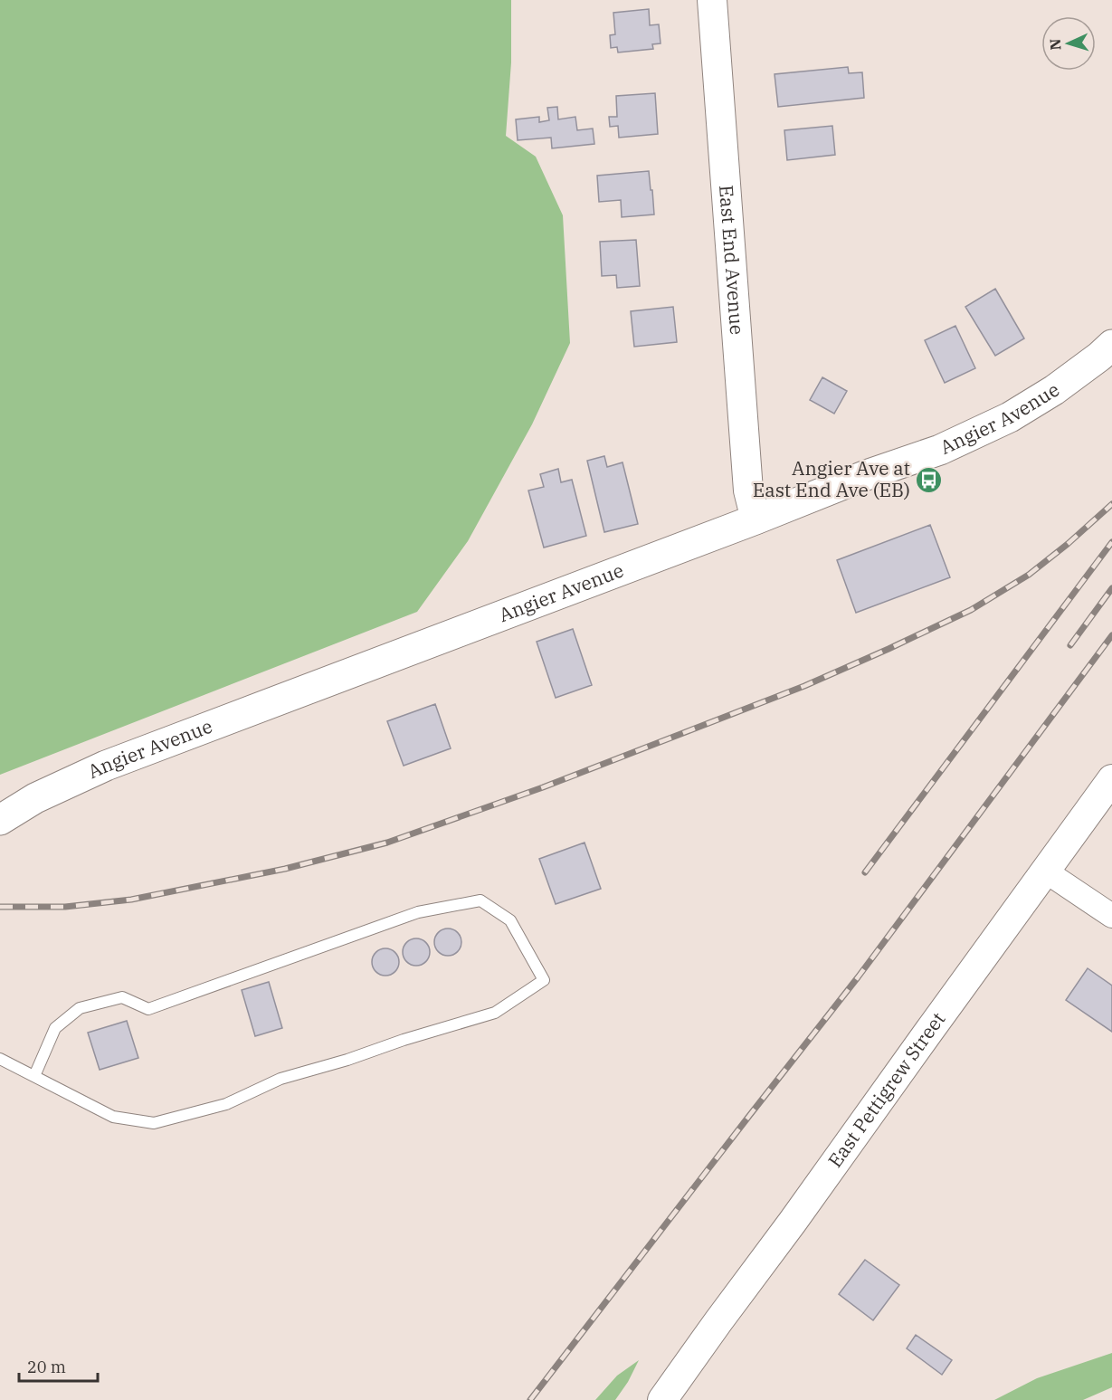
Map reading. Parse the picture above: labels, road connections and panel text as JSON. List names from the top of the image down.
{
  "streets": {
    "main road": ["Angier Avenue"],
    "street": ["East End Avenue", "East Pettigrew Street"]
  },
  "crossings": [
    ["East End Avenue", "Angier Avenue"]
  ],
  "places": {
    "bus stop": ["Angier Ave at East End Ave (EB)"]
  },
  "scale_bar": "20 m",
  "north": "left"
}
